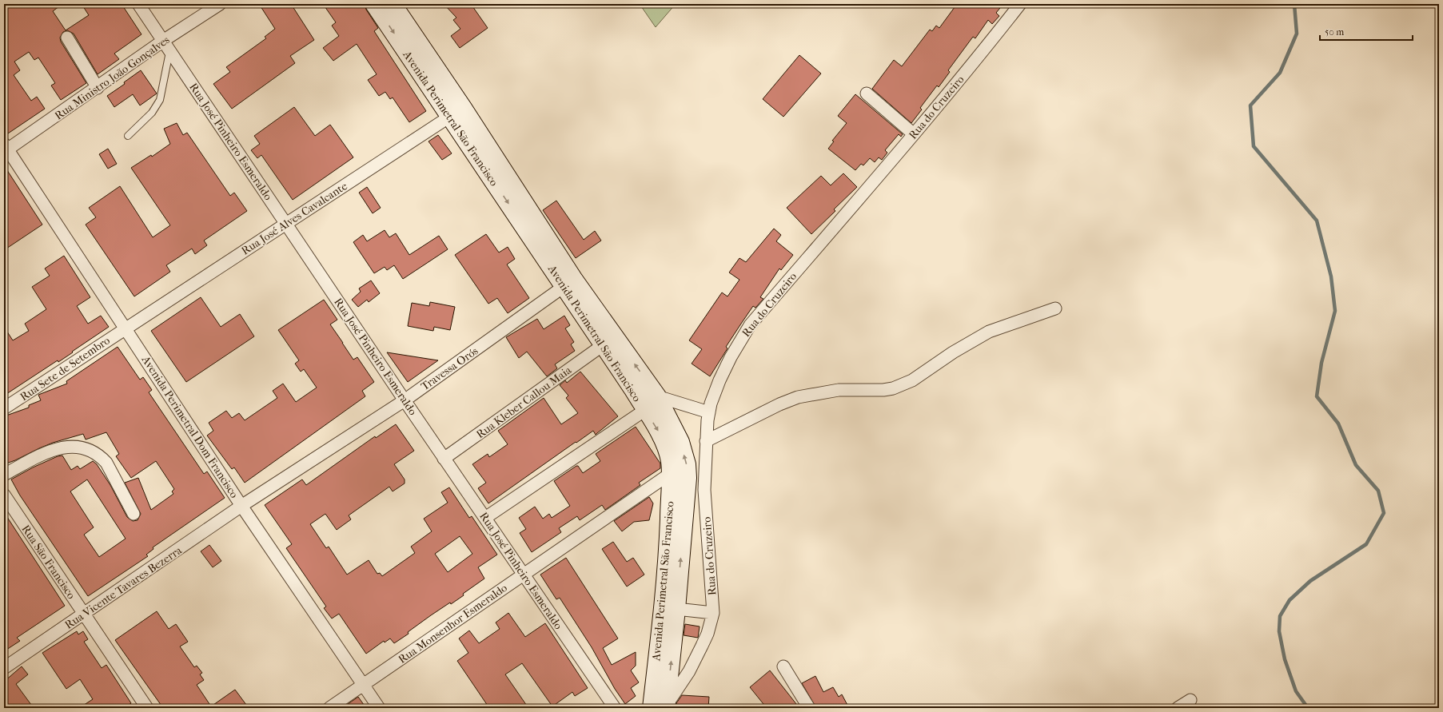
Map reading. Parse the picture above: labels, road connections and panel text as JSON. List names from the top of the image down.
{
  "streets": {
    "main road": ["Avenida Perimetral São Francisco"],
    "street": [
      "Rua Ministro João Gonçalves",
      "Rua do Cruzeiro",
      "Rua José Pinheiro Esmeraldo",
      "Rua José Alves Cavalcante",
      "Rua Sete de Setembro",
      "Travessa Orós",
      "Rua Kleber Callou Maia",
      "Avenida Perimetral Dom Francisco",
      "Rua São Francisco",
      "Rua Vicente Tavares Bezerra",
      "Rua Monsenhor Esmeraldo"
    ]
  },
  "crossings": [
    ["Rua Ministro João Gonçalves", "Rua José Pinheiro Esmeraldo"],
    ["Rua Ministro João Gonçalves", "Avenida Perimetral Dom Francisco"],
    ["Rua do Cruzeiro", "Avenida Perimetral São Francisco"],
    ["Avenida Perimetral São Francisco", "Rua José Alves Cavalcante"],
    ["Avenida Perimetral São Francisco", "Travessa Orós"],
    ["Avenida Perimetral São Francisco", "Rua Kleber Callou Maia"],
    ["Avenida Perimetral São Francisco", "Rua Monsenhor Esmeraldo"],
    ["Rua José Pinheiro Esmeraldo", "Rua José Alves Cavalcante"],
    ["Rua José Pinheiro Esmeraldo", "Travessa Orós"],
    ["Rua José Pinheiro Esmeraldo", "Rua Kleber Callou Maia"],
    ["Rua José Pinheiro Esmeraldo", "Rua Monsenhor Esmeraldo"],
    ["Rua José Alves Cavalcante", "Rua Sete de Setembro"],
    ["Rua José Alves Cavalcante", "Avenida Perimetral Dom Francisco"],
    ["Rua Sete de Setembro", "Avenida Perimetral Dom Francisco"],
    ["Travessa Orós", "Avenida Perimetral Dom Francisco"],
    ["Travessa Orós", "Rua Vicente Tavares Bezerra"],
    ["Avenida Perimetral Dom Francisco", "Rua Vicente Tavares Bezerra"],
    ["Avenida Perimetral Dom Francisco", "Rua Monsenhor Esmeraldo"],
    ["Rua São Francisco", "Rua Vicente Tavares Bezerra"]
  ],
  "scale_bar": "50 m"
}
